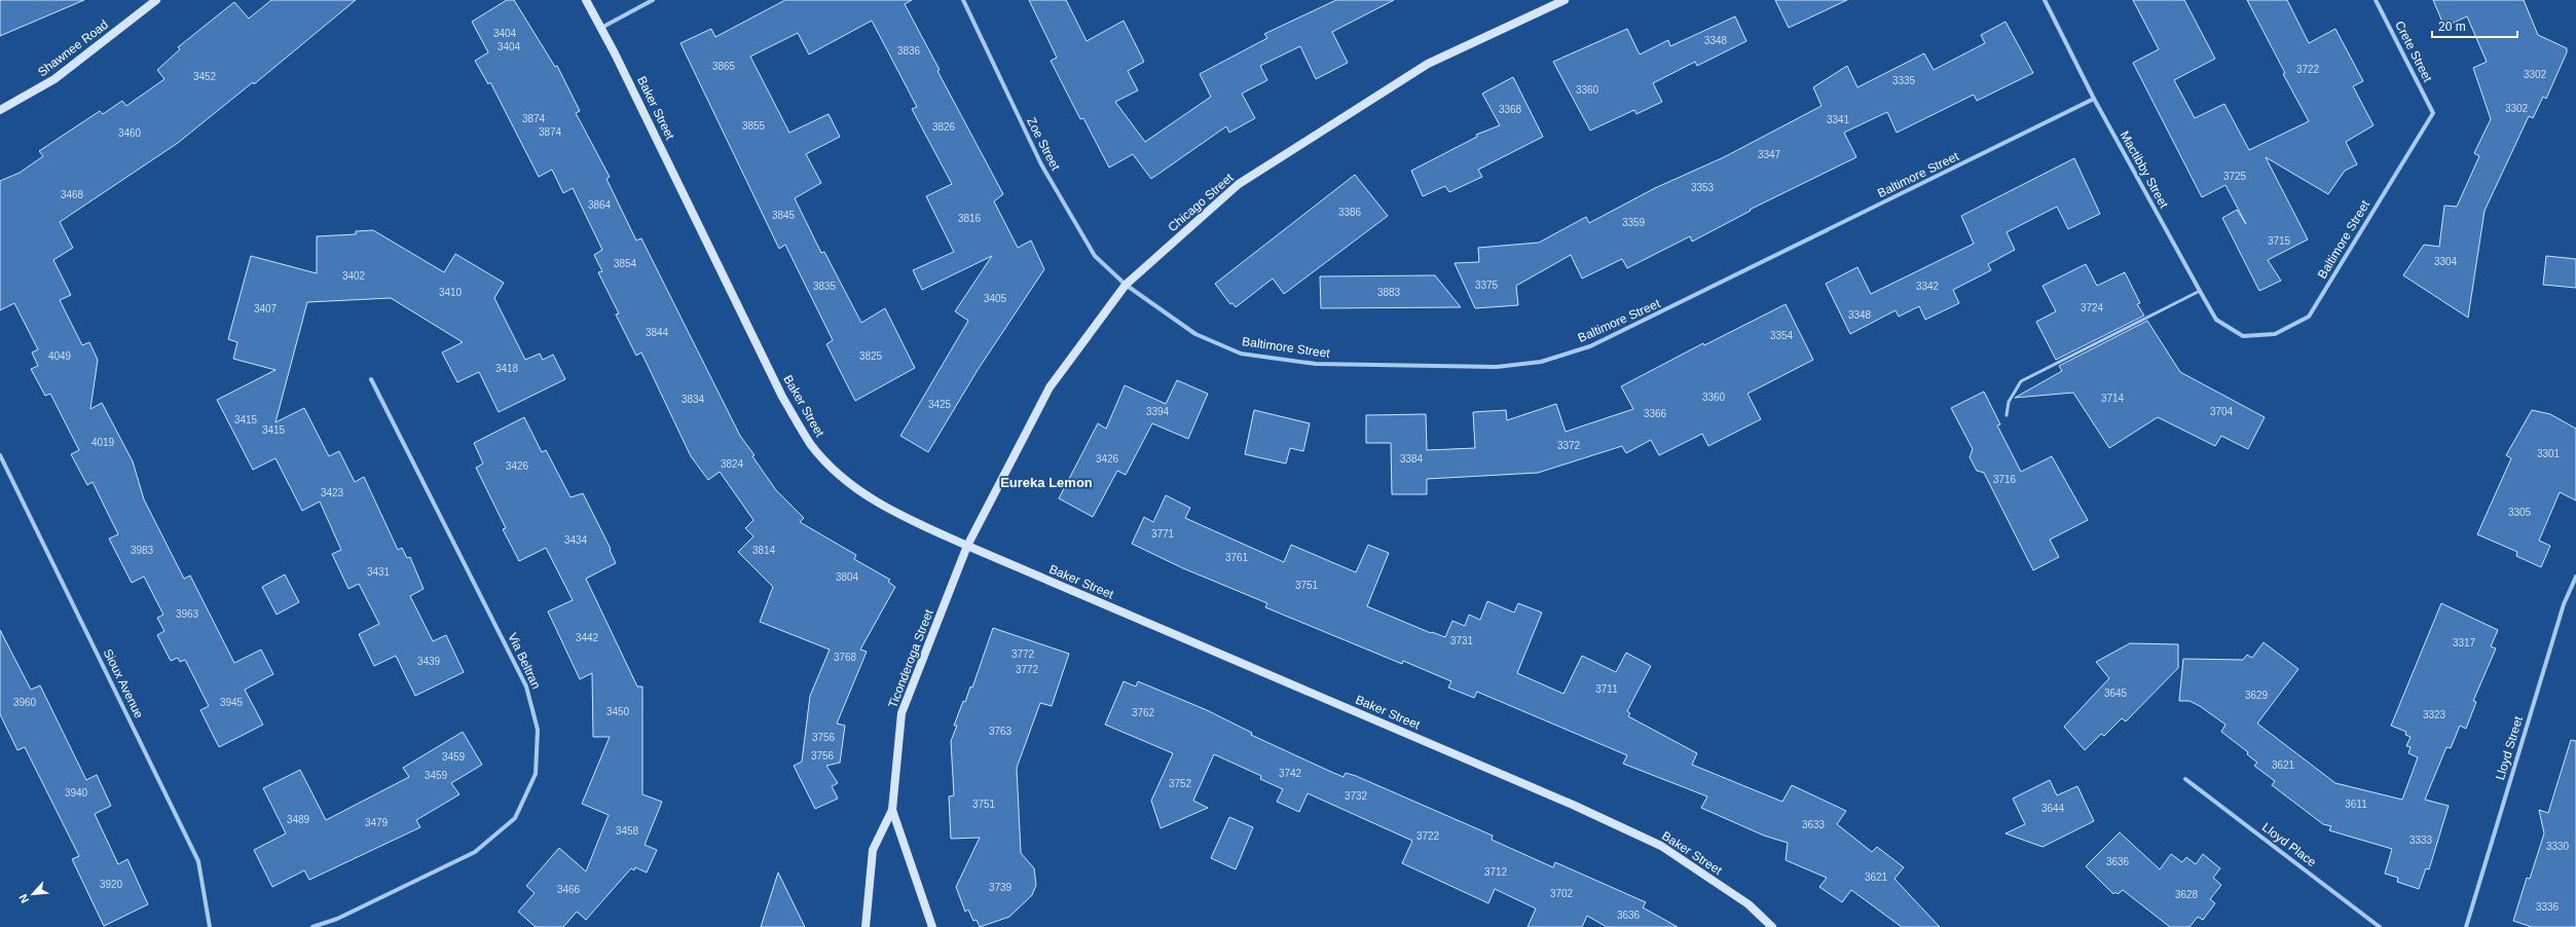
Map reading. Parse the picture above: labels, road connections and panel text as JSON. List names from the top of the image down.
{
  "streets": {
    "street": [
      "Shawnee Road",
      "Crete Street",
      "Baker Street",
      "Zoe Street",
      "Mactibby Street",
      "Baltimore Street",
      "Chicago Street",
      "Ticonderoga Street",
      "Via Beltran",
      "Sioux Avenue",
      "Lloyd Street",
      "Lloyd Place"
    ]
  },
  "crossings": [
    ["Crete Street", "Baltimore Street"],
    ["Baker Street", "Chicago Street"],
    ["Baker Street", "Ticonderoga Street"],
    ["Zoe Street", "Baltimore Street"],
    ["Zoe Street", "Chicago Street"],
    ["Mactibby Street", "Baltimore Street"],
    ["Baltimore Street", "Chicago Street"],
    ["Chicago Street", "Ticonderoga Street"]
  ],
  "districts": ["Eureka Lemon"],
  "house_numbers": [
    "3404",
    "3348",
    "3404",
    "3836",
    "3865",
    "3722",
    "3302",
    "3452",
    "3335",
    "3360",
    "3302",
    "3368",
    "3874",
    "3341",
    "3855",
    "3826",
    "3874",
    "3460",
    "3347",
    "3725",
    "3353",
    "3468",
    "3864",
    "3386",
    "3845",
    "3816",
    "3359",
    "3715",
    "3304",
    "3854",
    "3402",
    "3375",
    "3835",
    "3342",
    "3410",
    "3883",
    "3405",
    "3724",
    "3407",
    "3348",
    "3844",
    "3354",
    "4049",
    "3825",
    "3418",
    "3360",
    "3714",
    "3834",
    "3425",
    "3394",
    "3704",
    "3366",
    "3415",
    "3415",
    "4019",
    "3372",
    "3301",
    "3426",
    "3384",
    "3824",
    "3426",
    "3716",
    "3423",
    "3305",
    "3771",
    "3434",
    "3983",
    "3814",
    "3761",
    "3431",
    "3804",
    "3751",
    "3963",
    "3442",
    "3731",
    "3317",
    "3772",
    "3768",
    "3439",
    "3772",
    "3711",
    "3645",
    "3629",
    "3960",
    "3945",
    "3450",
    "3762",
    "3323",
    "3763",
    "3756",
    "3756",
    "3459",
    "3621",
    "3742",
    "3459",
    "3752",
    "3940",
    "3732",
    "3751",
    "3611",
    "3644",
    "3489",
    "3479",
    "3633",
    "3458",
    "3722",
    "3333",
    "3330",
    "3636",
    "3712",
    "3621",
    "3920",
    "3739",
    "3466",
    "3702",
    "3628",
    "3336",
    "3636"
  ],
  "scale_bar": "20 m",
  "north": "bottom left"
}
